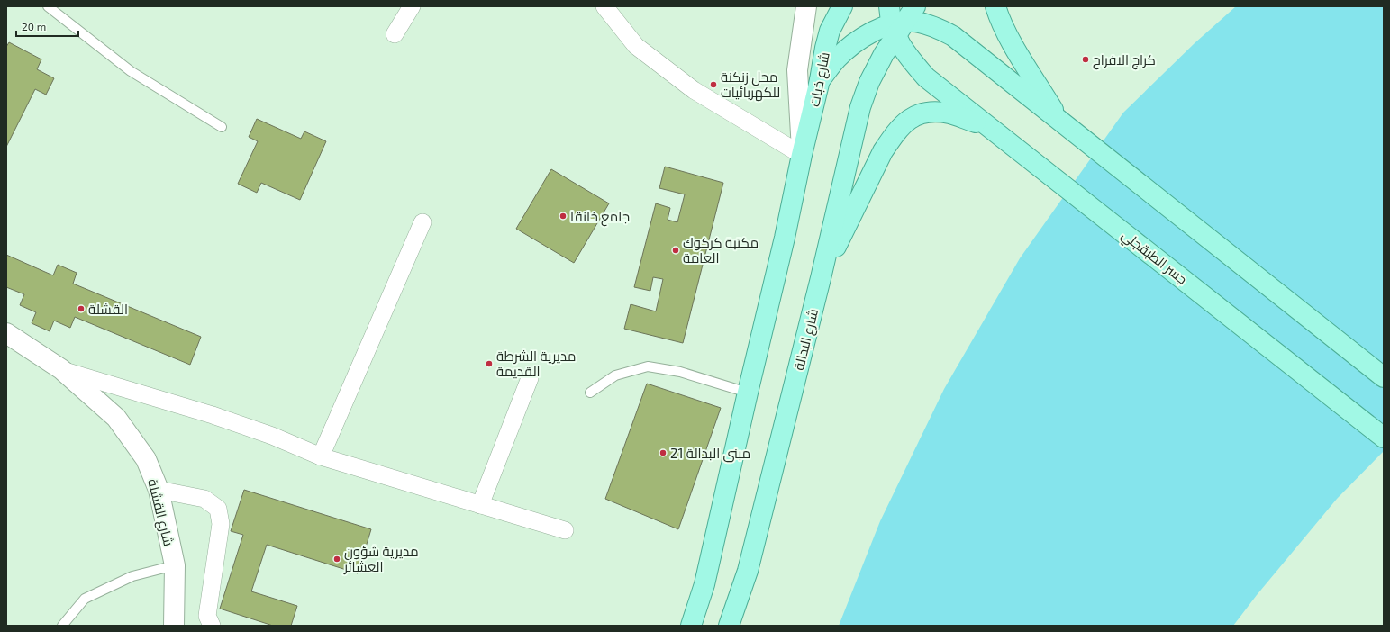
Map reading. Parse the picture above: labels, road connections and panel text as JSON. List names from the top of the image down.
{
  "streets": {
    "main road": ["شارع خبات", "جسر الطبقجلي", "شارع البدالة"],
    "street": ["شارع القشلة"]
  },
  "crossings": [
    ["جسر الطبقجلي", "شارع البدالة"]
  ],
  "places": [
    "كراج الافراح",
    "محل زنكنة للكهربائيات",
    "جامع خانقا",
    "مكتبة كركوك العامة",
    "القشلة",
    "مديرية الشرطة القديمة",
    "مبنى البدالة 21",
    "مديرية شؤون العشائر"
  ],
  "scale_bar": "20 m"
}
